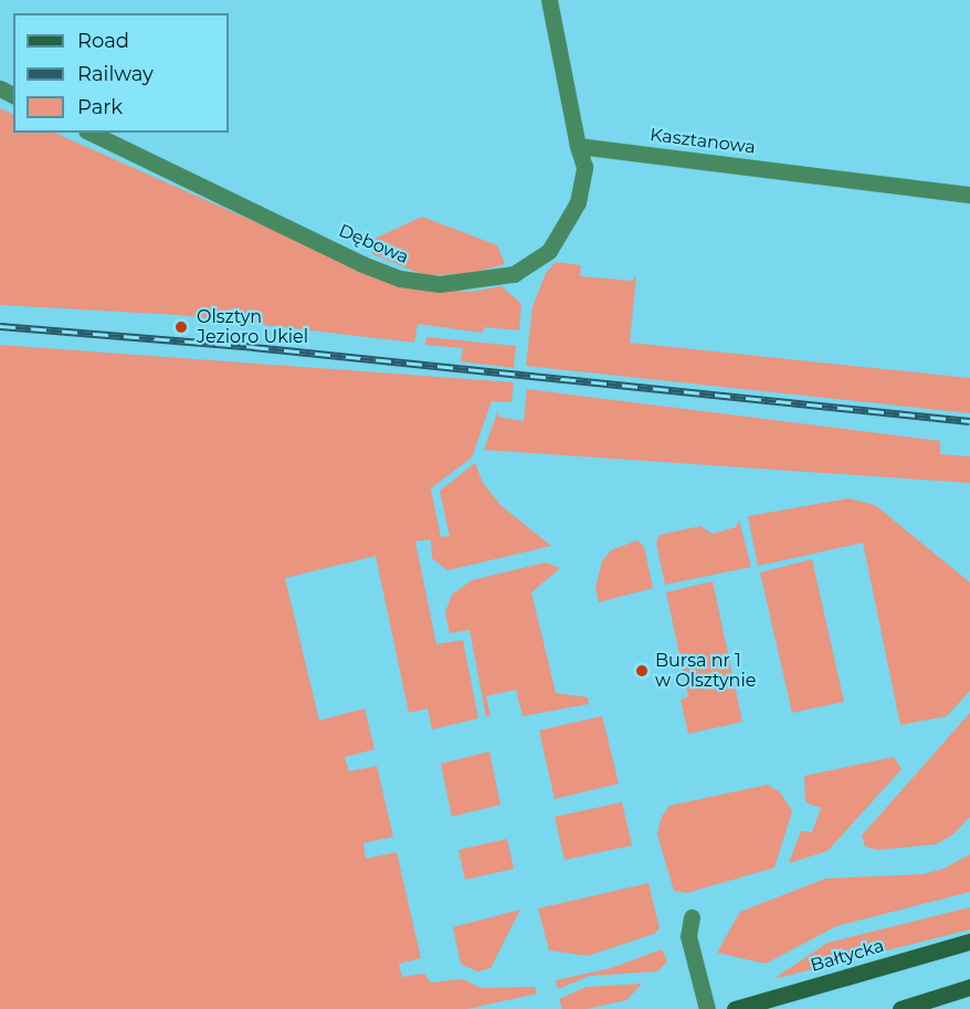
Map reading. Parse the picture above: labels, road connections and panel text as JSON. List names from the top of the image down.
{
  "streets": {
    "main road": ["Bałtycka"],
    "street": ["Kasztanowa", "Dębowa"]
  },
  "crossings": [
    ["Kasztanowa", "Dębowa"]
  ],
  "places": ["Olsztyn Jezioro Ukiel", "Bursa nr 1 w Olsztynie"],
  "legend": ["Road", "Railway", "Park"]
}
